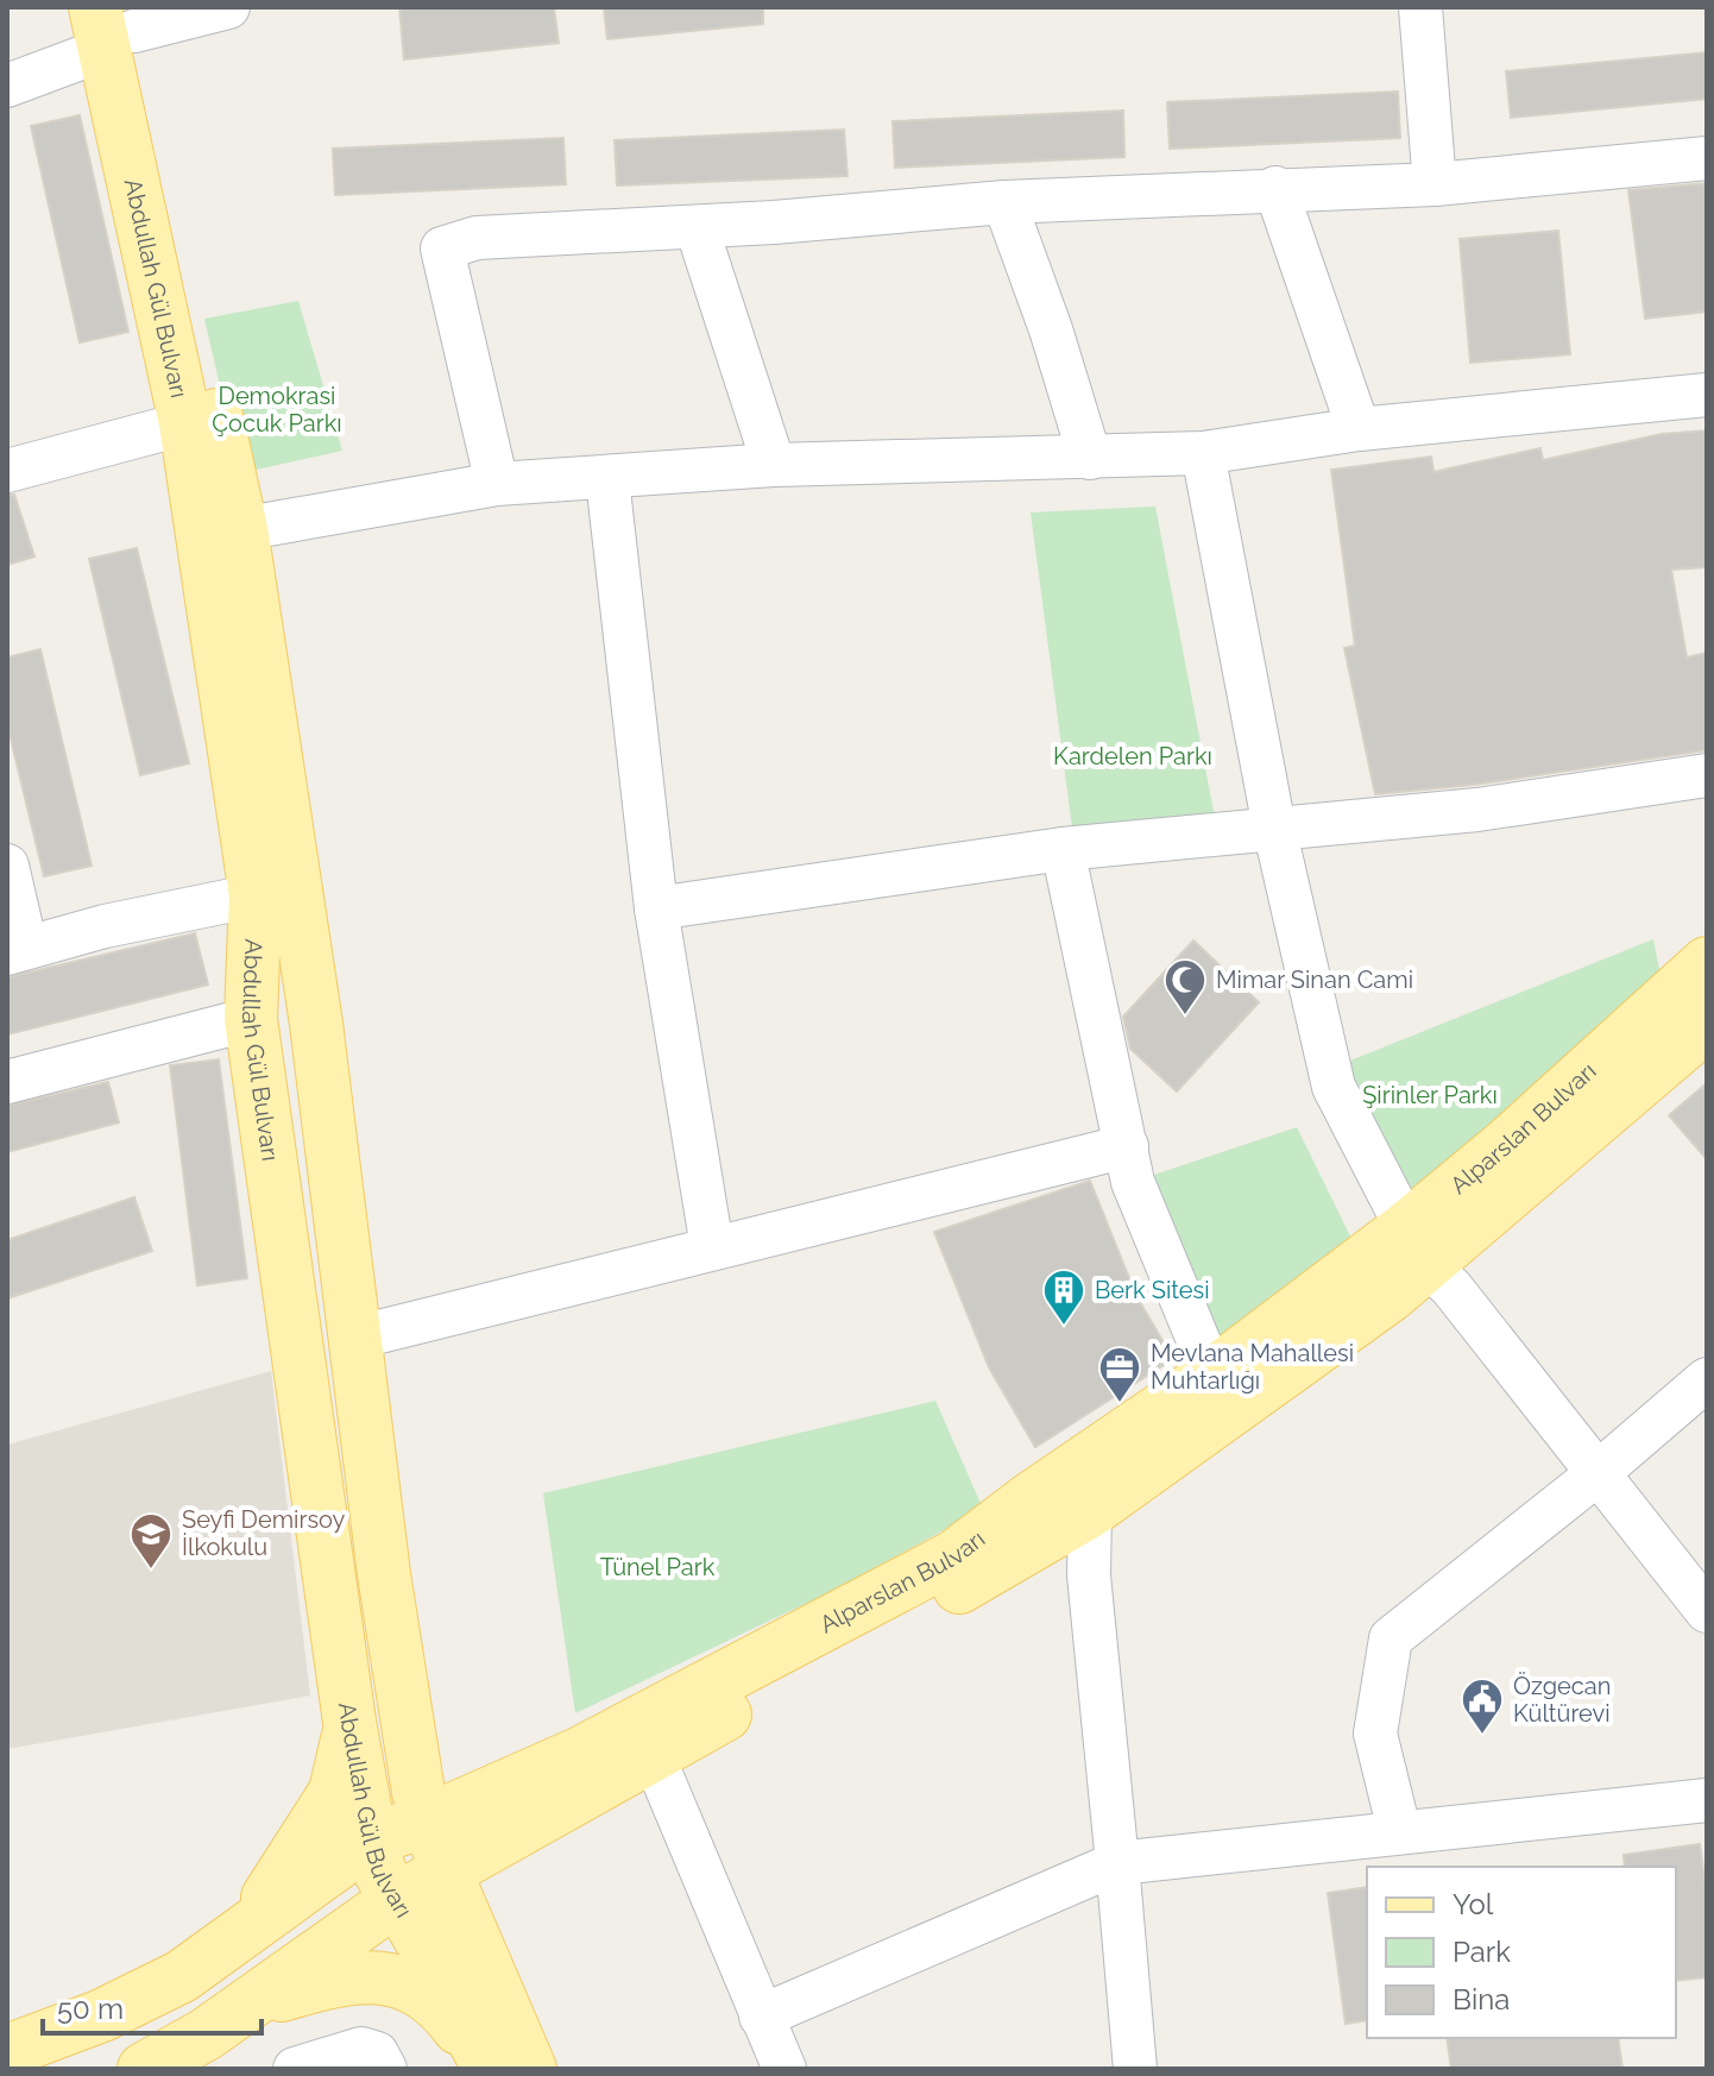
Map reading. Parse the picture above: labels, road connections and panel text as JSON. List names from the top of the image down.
{
  "streets": {
    "main road": ["Abdullah Gül Bulvarı", "Alparslan Bulvarı"]
  },
  "crossings": [
    ["Abdullah Gül Bulvarı", "Alparslan Bulvarı"]
  ],
  "parks": [
    "Demokrasi Çocuk Parkı",
    "Kardelen Parkı",
    "Şirinler Parkı",
    "Tünel Park"
  ],
  "places": {
    "mosque": ["Mimar Sinan Cami"],
    "building": ["Berk Sitesi"],
    "office": ["Mevlana Mahallesi Muhtarlığı"],
    "school or university": ["Seyfi Demirsoy İlkokulu"],
    "public building": ["Özgecan Kültürevi"]
  },
  "legend": ["Yol", "Park", "Bina"],
  "scale_bar": "50 m"
}
